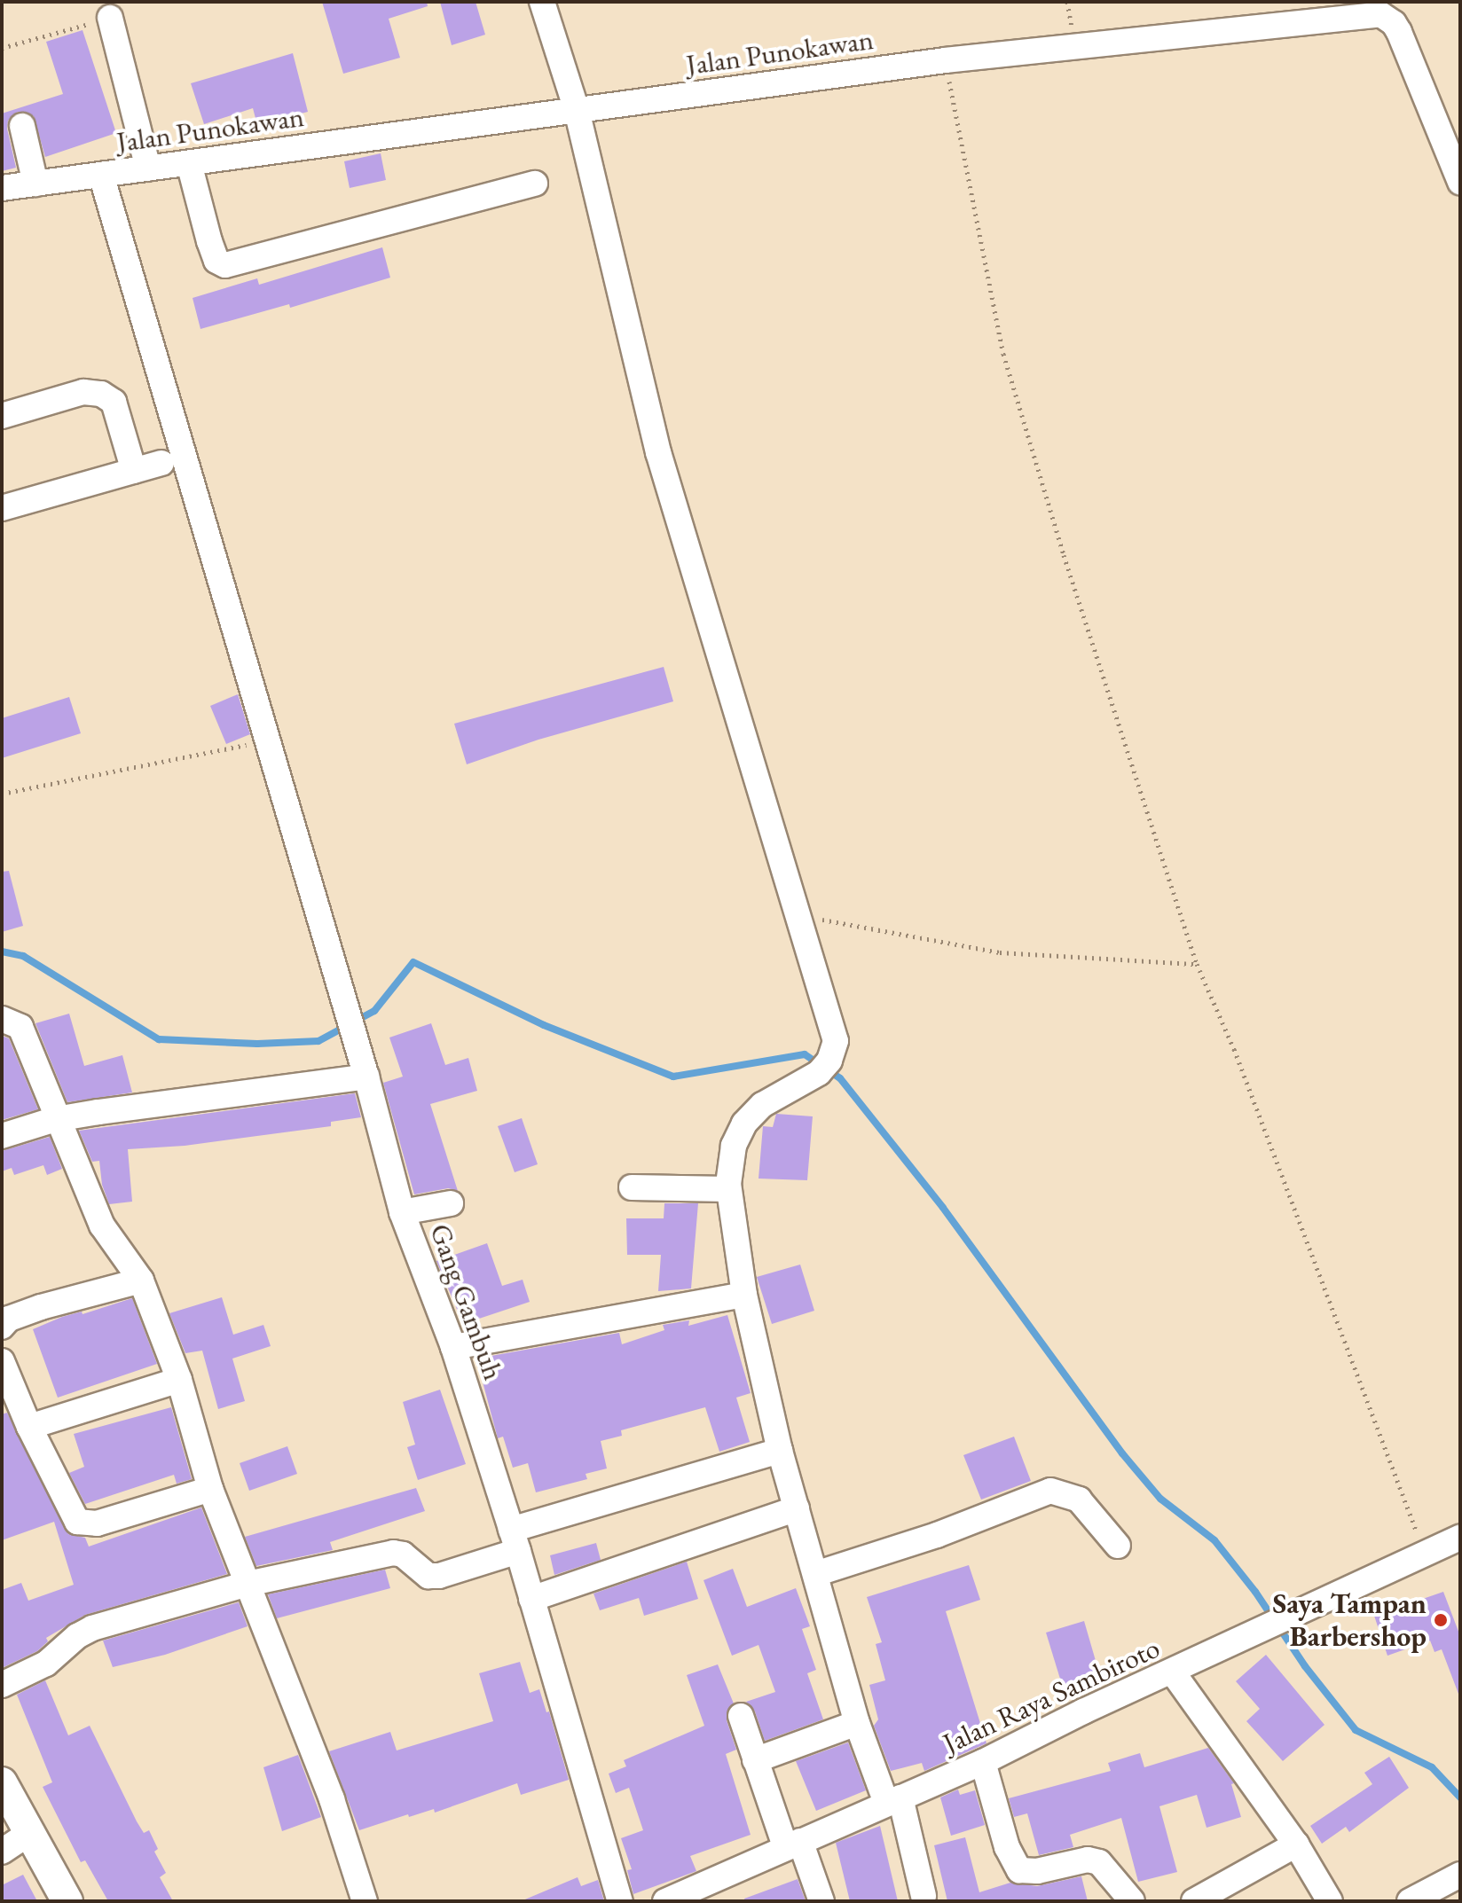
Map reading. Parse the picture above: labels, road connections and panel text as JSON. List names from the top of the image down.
{
  "streets": {
    "street": ["Jalan Punokawan", "Gang Gambuh", "Jalan Raya Sambiroto"]
  },
  "crossings": [
    ["Jalan Punokawan", "Gang Gambuh"]
  ],
  "places": ["Saya Tampan Barbershop"]
}
